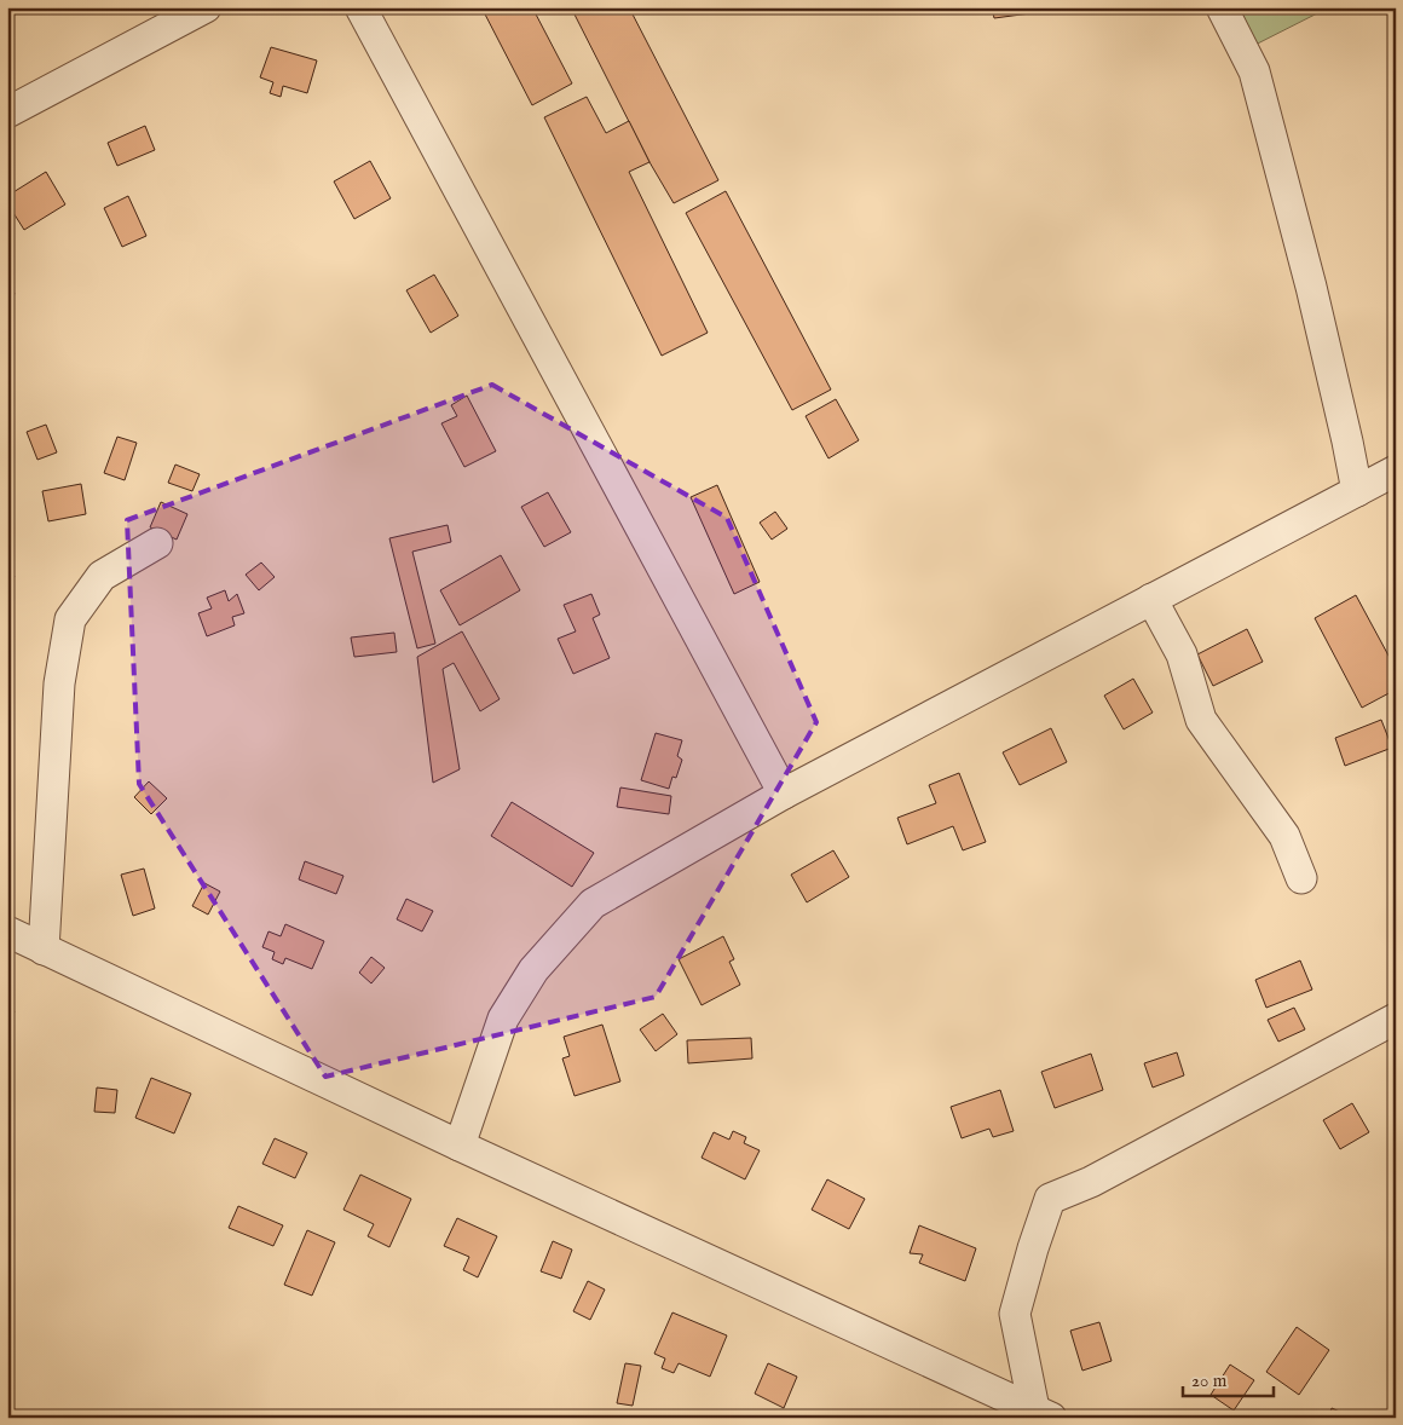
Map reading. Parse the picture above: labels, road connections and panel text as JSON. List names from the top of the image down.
{
  "scale_bar": "20 m"
}
